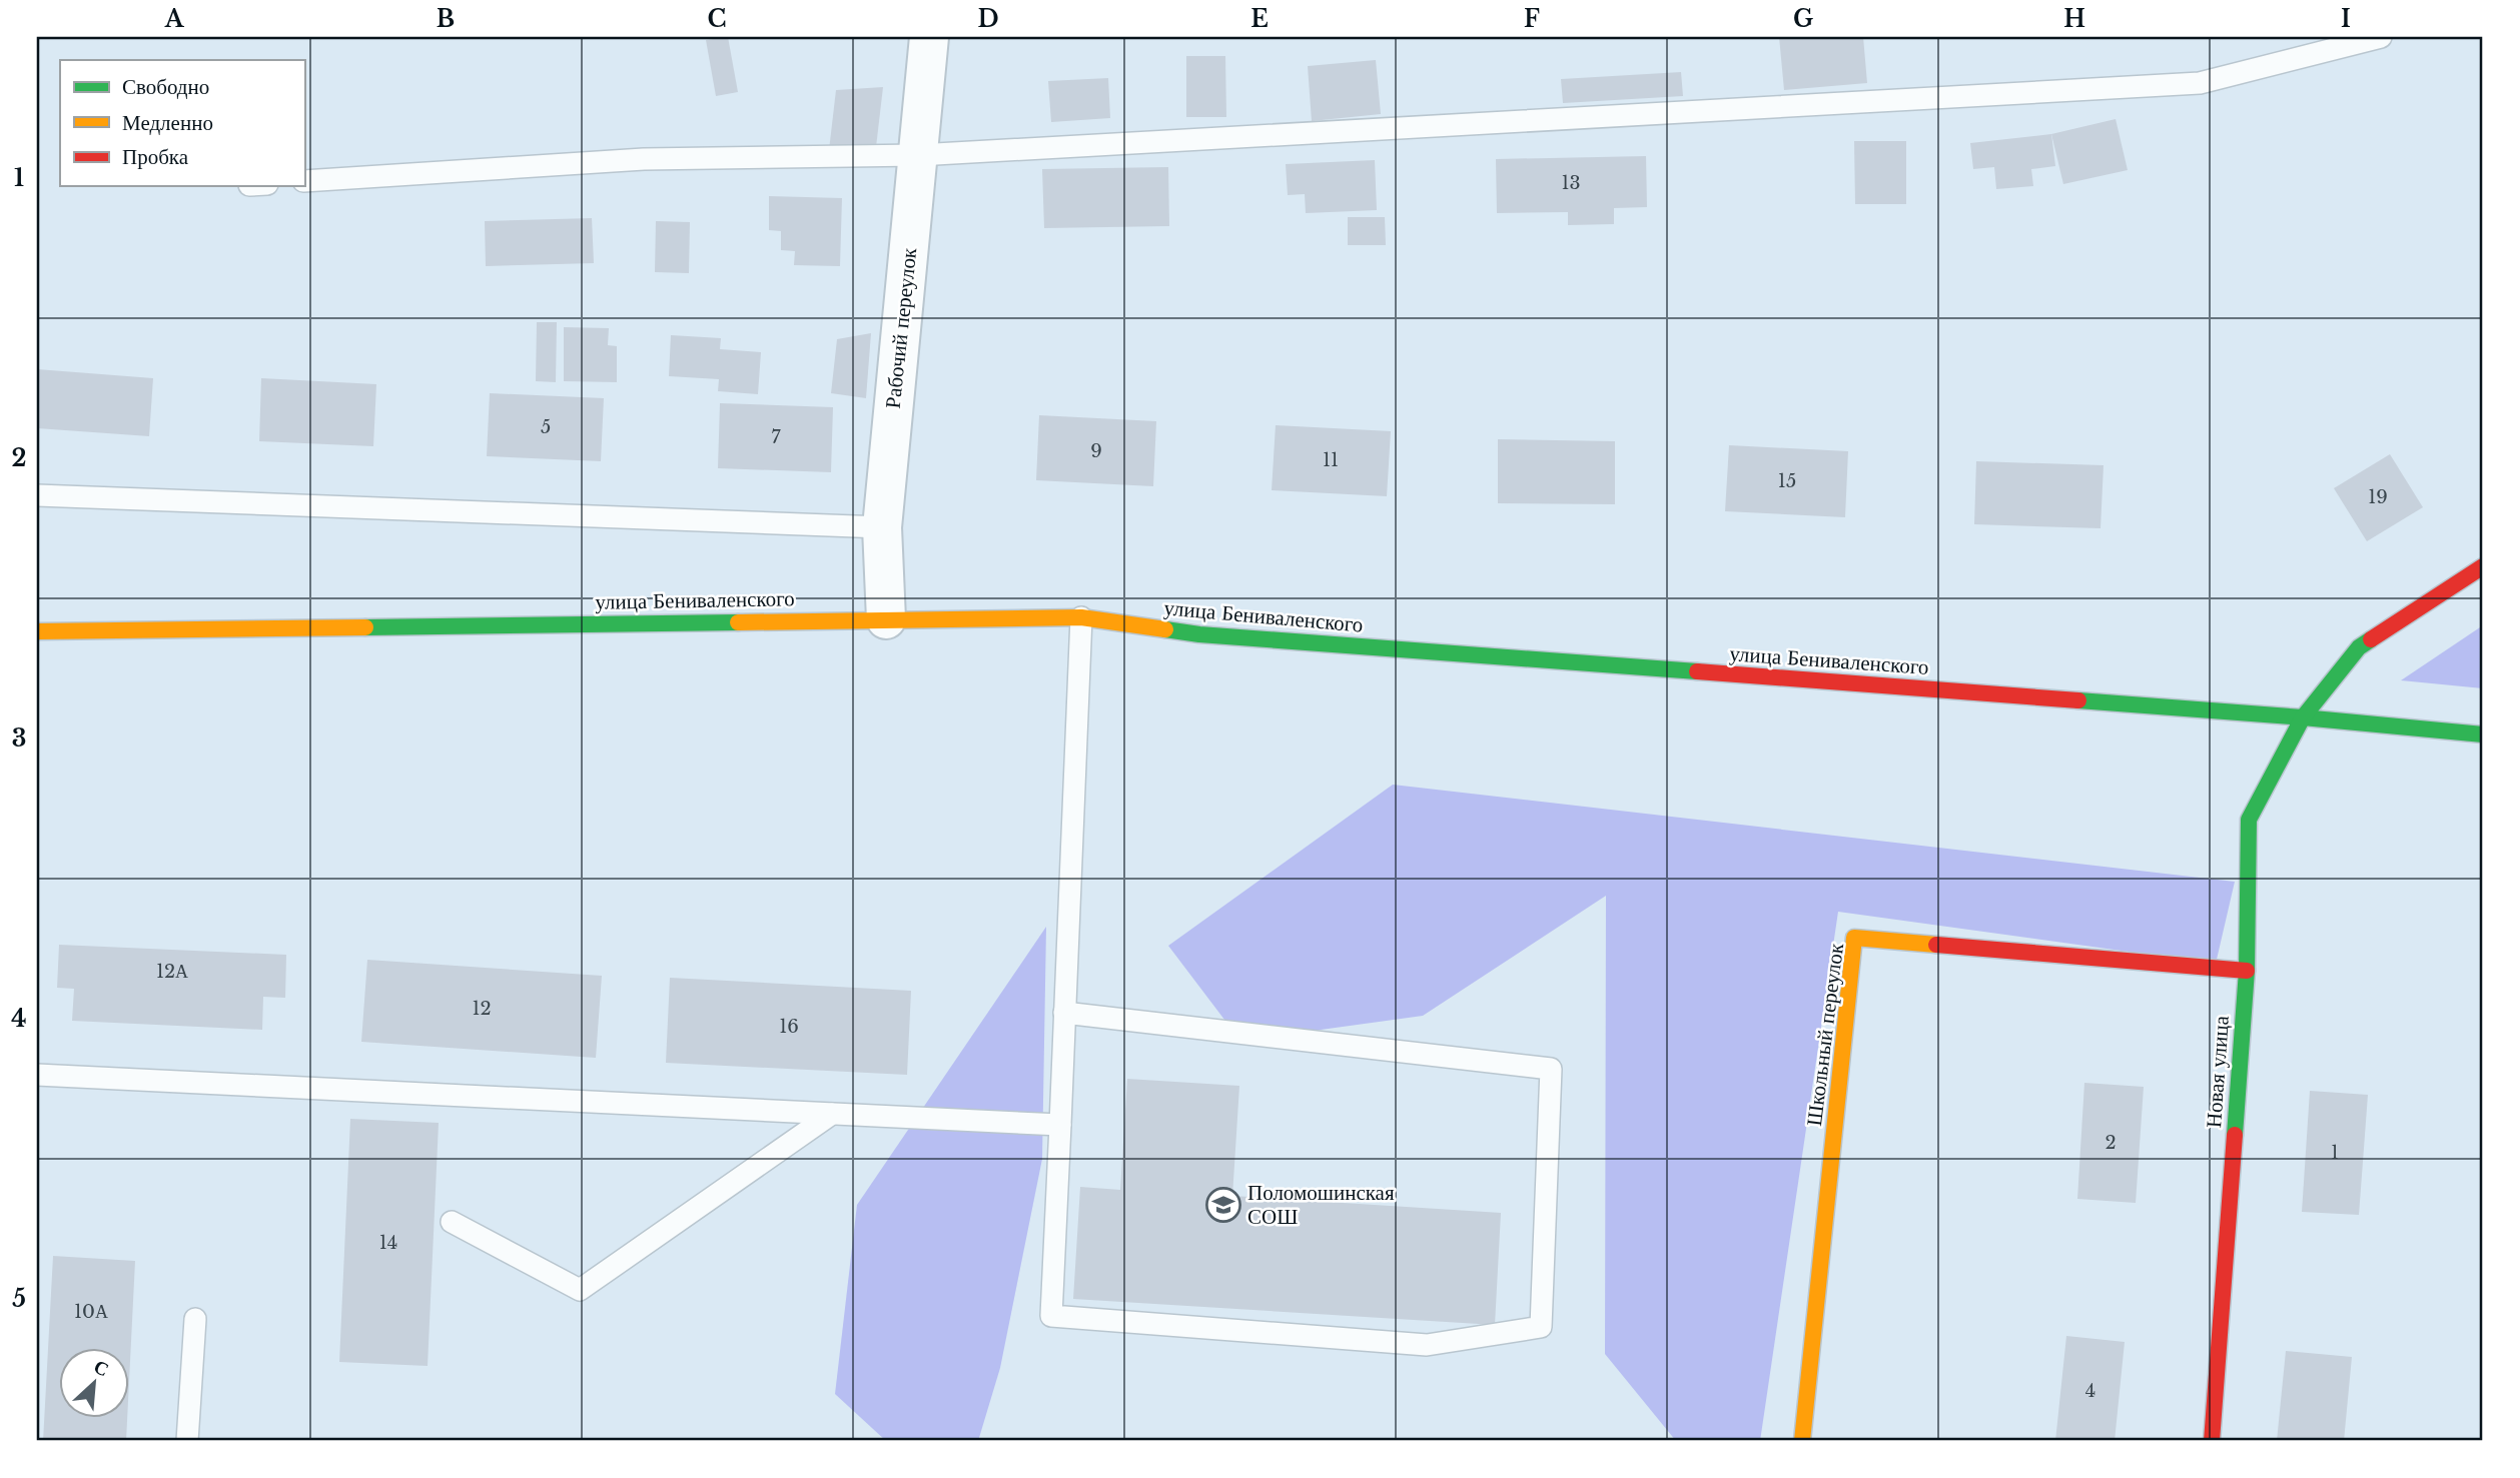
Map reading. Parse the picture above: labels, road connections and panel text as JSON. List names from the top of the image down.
{
  "streets": {
    "street": [
      "Рабочий переулок",
      "улица Бениваленского",
      "Школьный переулок",
      "Новая улица"
    ]
  },
  "crossings": [
    ["Рабочий переулок", "улица Бениваленского"],
    ["улица Бениваленского", "Новая улица"],
    ["Школьный переулок", "Новая улица"]
  ],
  "places": {
    "school or university": ["Поломошинская СОШ"]
  },
  "house_numbers": [
    "13",
    "5",
    "7",
    "9",
    "11",
    "15",
    "19",
    "12А",
    "12",
    "16",
    "2",
    "1",
    "14",
    "10А",
    "4"
  ],
  "legend": ["Свободно", "Медленно", "Пробка"],
  "north": "top right",
  "grid": {
    "columns": [
      "A",
      "B",
      "C",
      "D",
      "E",
      "F",
      "G",
      "H",
      "I"
    ],
    "rows": [
      "1",
      "2",
      "3",
      "4",
      "5"
    ]
  }
}
